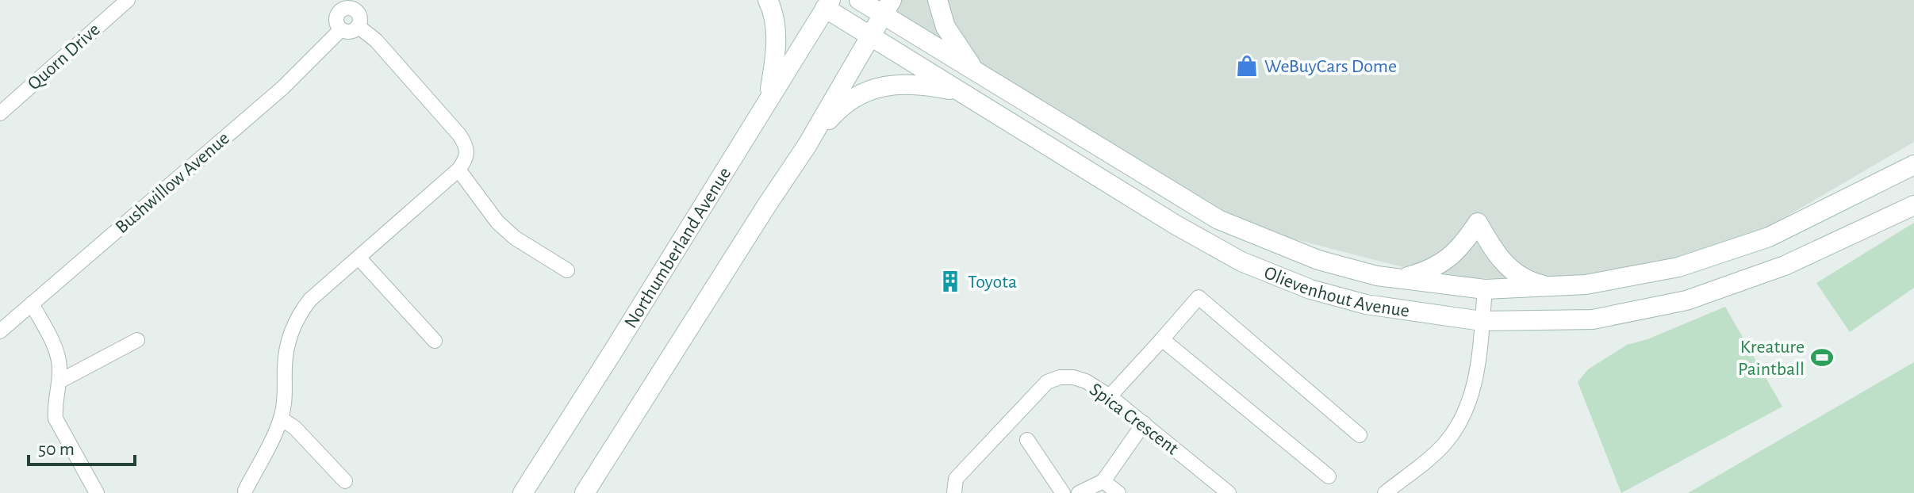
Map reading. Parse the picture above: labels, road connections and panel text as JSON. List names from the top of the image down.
{
  "streets": {
    "street": [
      "Quorn Drive",
      "Bushwillow Avenue",
      "Northumberland Avenue",
      "Olievenhout Avenue",
      "Spica Crescent"
    ]
  },
  "crossings": [
    ["Northumberland Avenue", "Olievenhout Avenue"]
  ],
  "places": {
    "shop": ["WeBuyCars Dome"],
    "building": ["Toyota"],
    "sports": ["Kreature Paintball"]
  },
  "scale_bar": "50 m"
}
